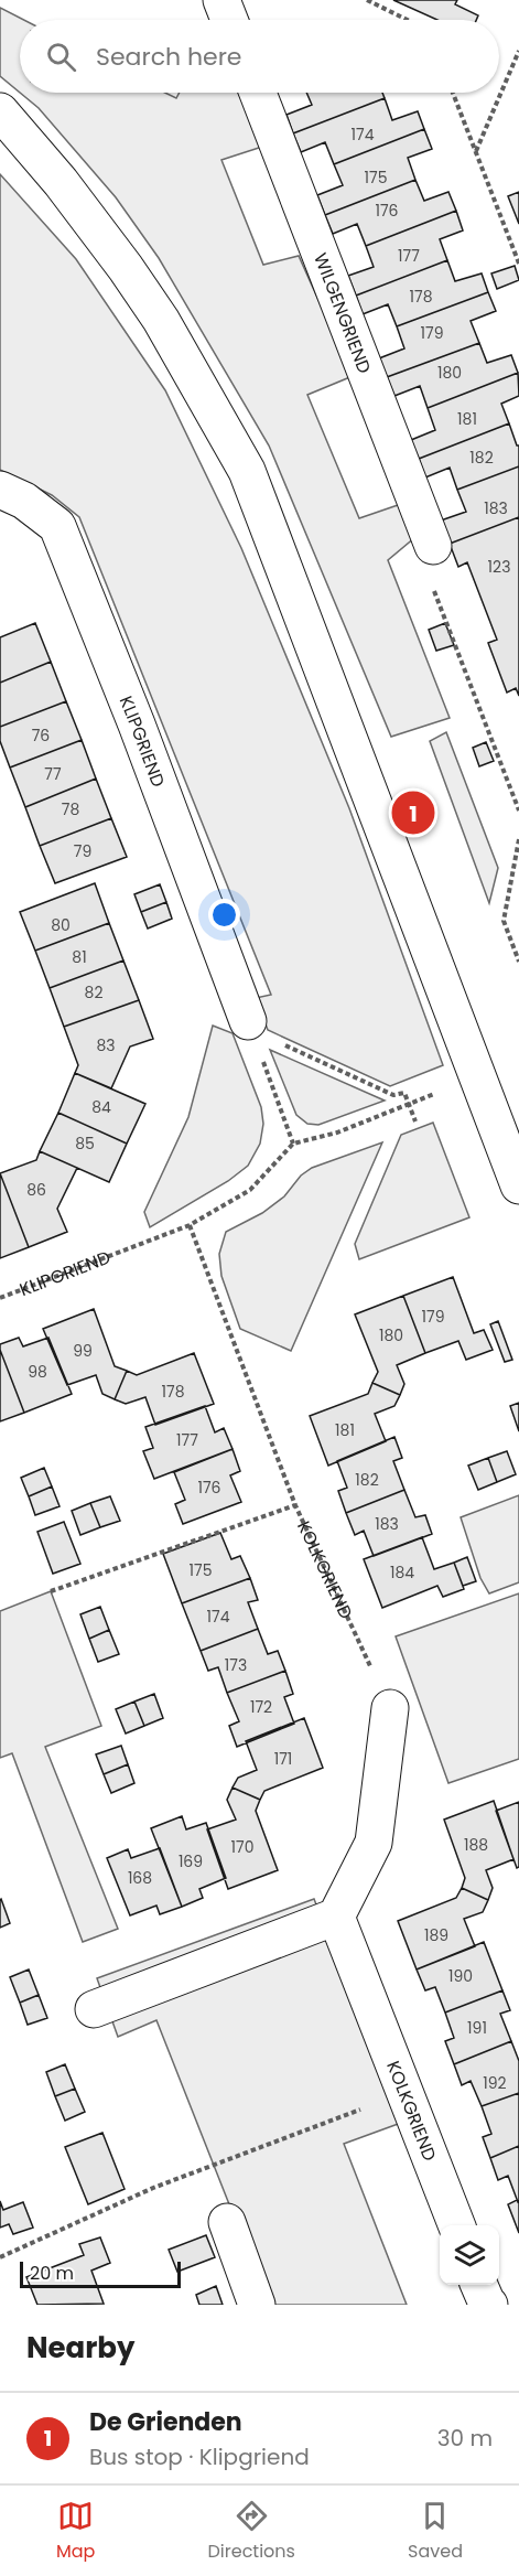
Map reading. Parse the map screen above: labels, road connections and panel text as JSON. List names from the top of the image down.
{
  "streets": {
    "street": ["WILGENGRIEND", "KLIPGRIEND", "KOLKGRIEND"]
  },
  "crossings": [
    ["KLIPGRIEND", "KOLKGRIEND"]
  ],
  "house_numbers": [
    "174",
    "175",
    "176",
    "177",
    "178",
    "179",
    "180",
    "181",
    "182",
    "183",
    "123",
    "76",
    "77",
    "78",
    "79",
    "80",
    "81",
    "82",
    "83",
    "84",
    "85",
    "86",
    "179",
    "180",
    "99",
    "98",
    "178",
    "181",
    "177",
    "182",
    "176",
    "183",
    "175",
    "184",
    "174",
    "173",
    "172",
    "171",
    "188",
    "170",
    "169",
    "168",
    "189",
    "190",
    "191",
    "192"
  ],
  "scale_bar": "20 m",
  "page": {
    "search": "Search here",
    "pins": "1",
    "scale": "20 m",
    "heading": "Nearby",
    "list": [
      {
        "mark": "1",
        "name": "De Grienden",
        "note": "Bus stop · Klipgriend",
        "value": "30 m"
      }
    ],
    "nav": ["Map", "Directions", "Saved"]
  }
}
